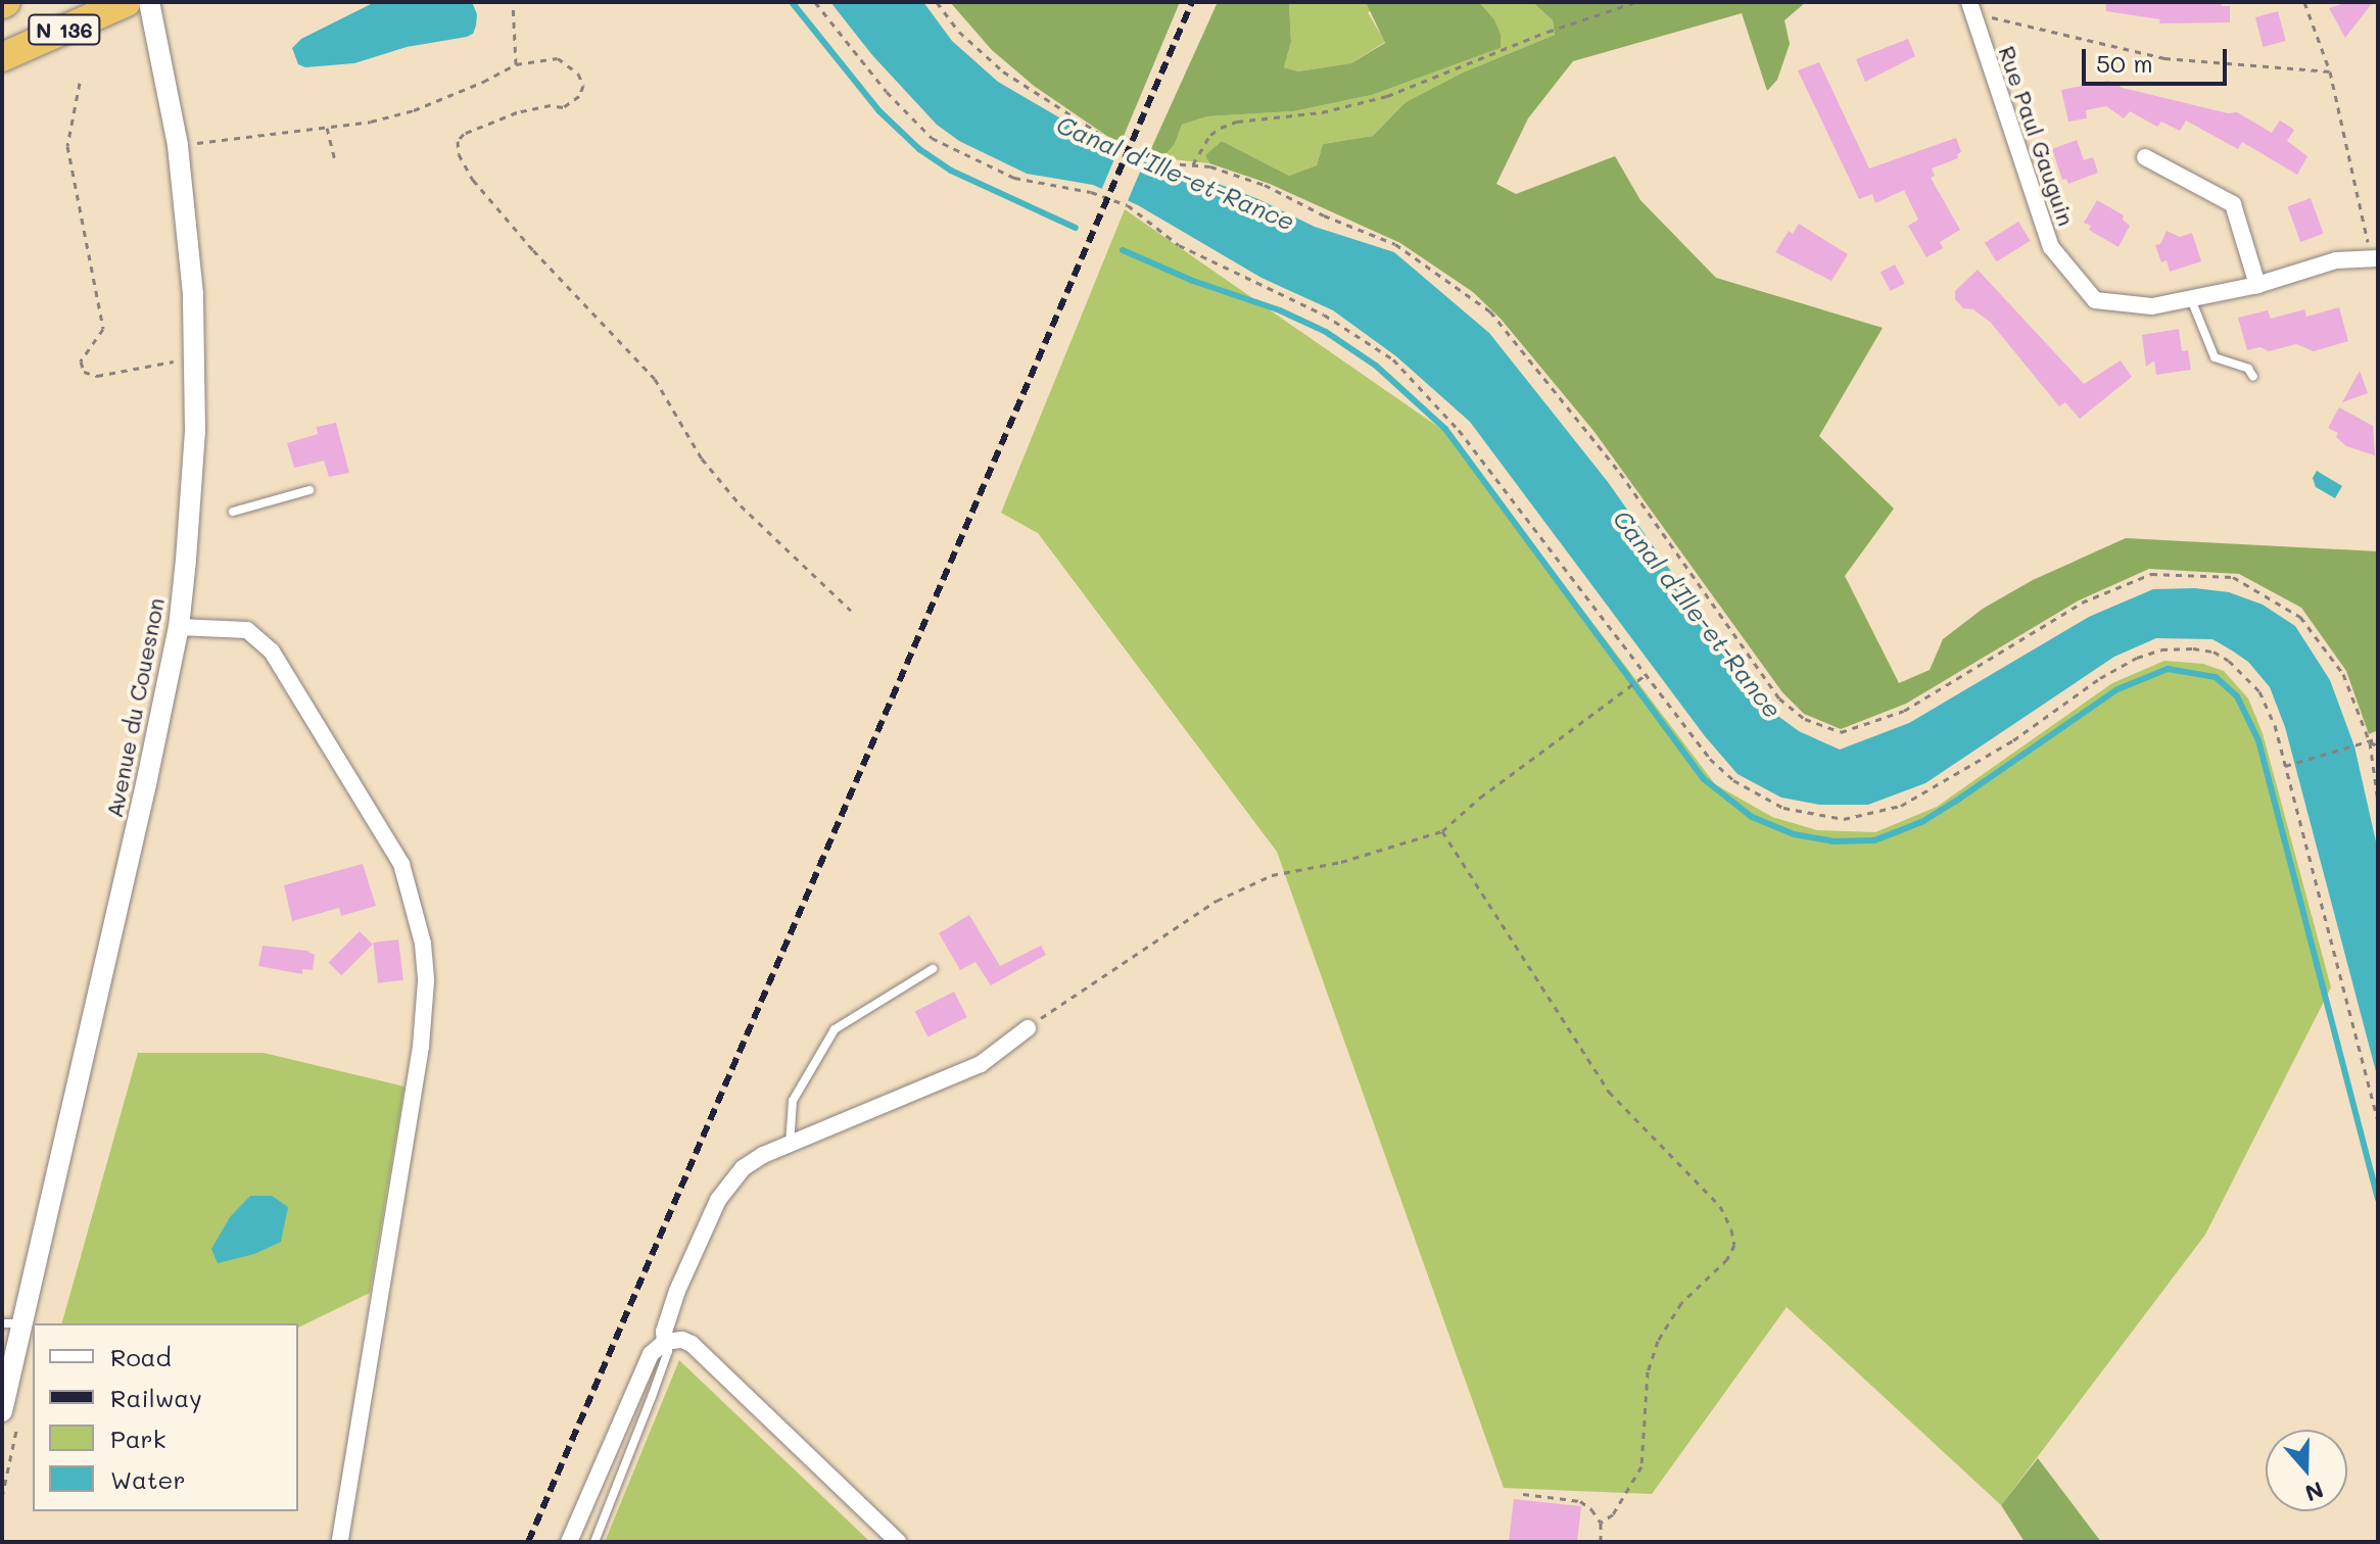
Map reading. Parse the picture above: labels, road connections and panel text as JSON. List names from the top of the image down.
{
  "streets": {
    "highway": ["N 136"],
    "street": ["Rue Paul Gauguin", "Avenue du Couesnon"]
  },
  "water": ["Canal d'Ille-et-Rance"],
  "legend": [
    "Road",
    "Railway",
    "Park",
    "Water"
  ],
  "scale_bar": "50 m",
  "north": "bottom"
}
